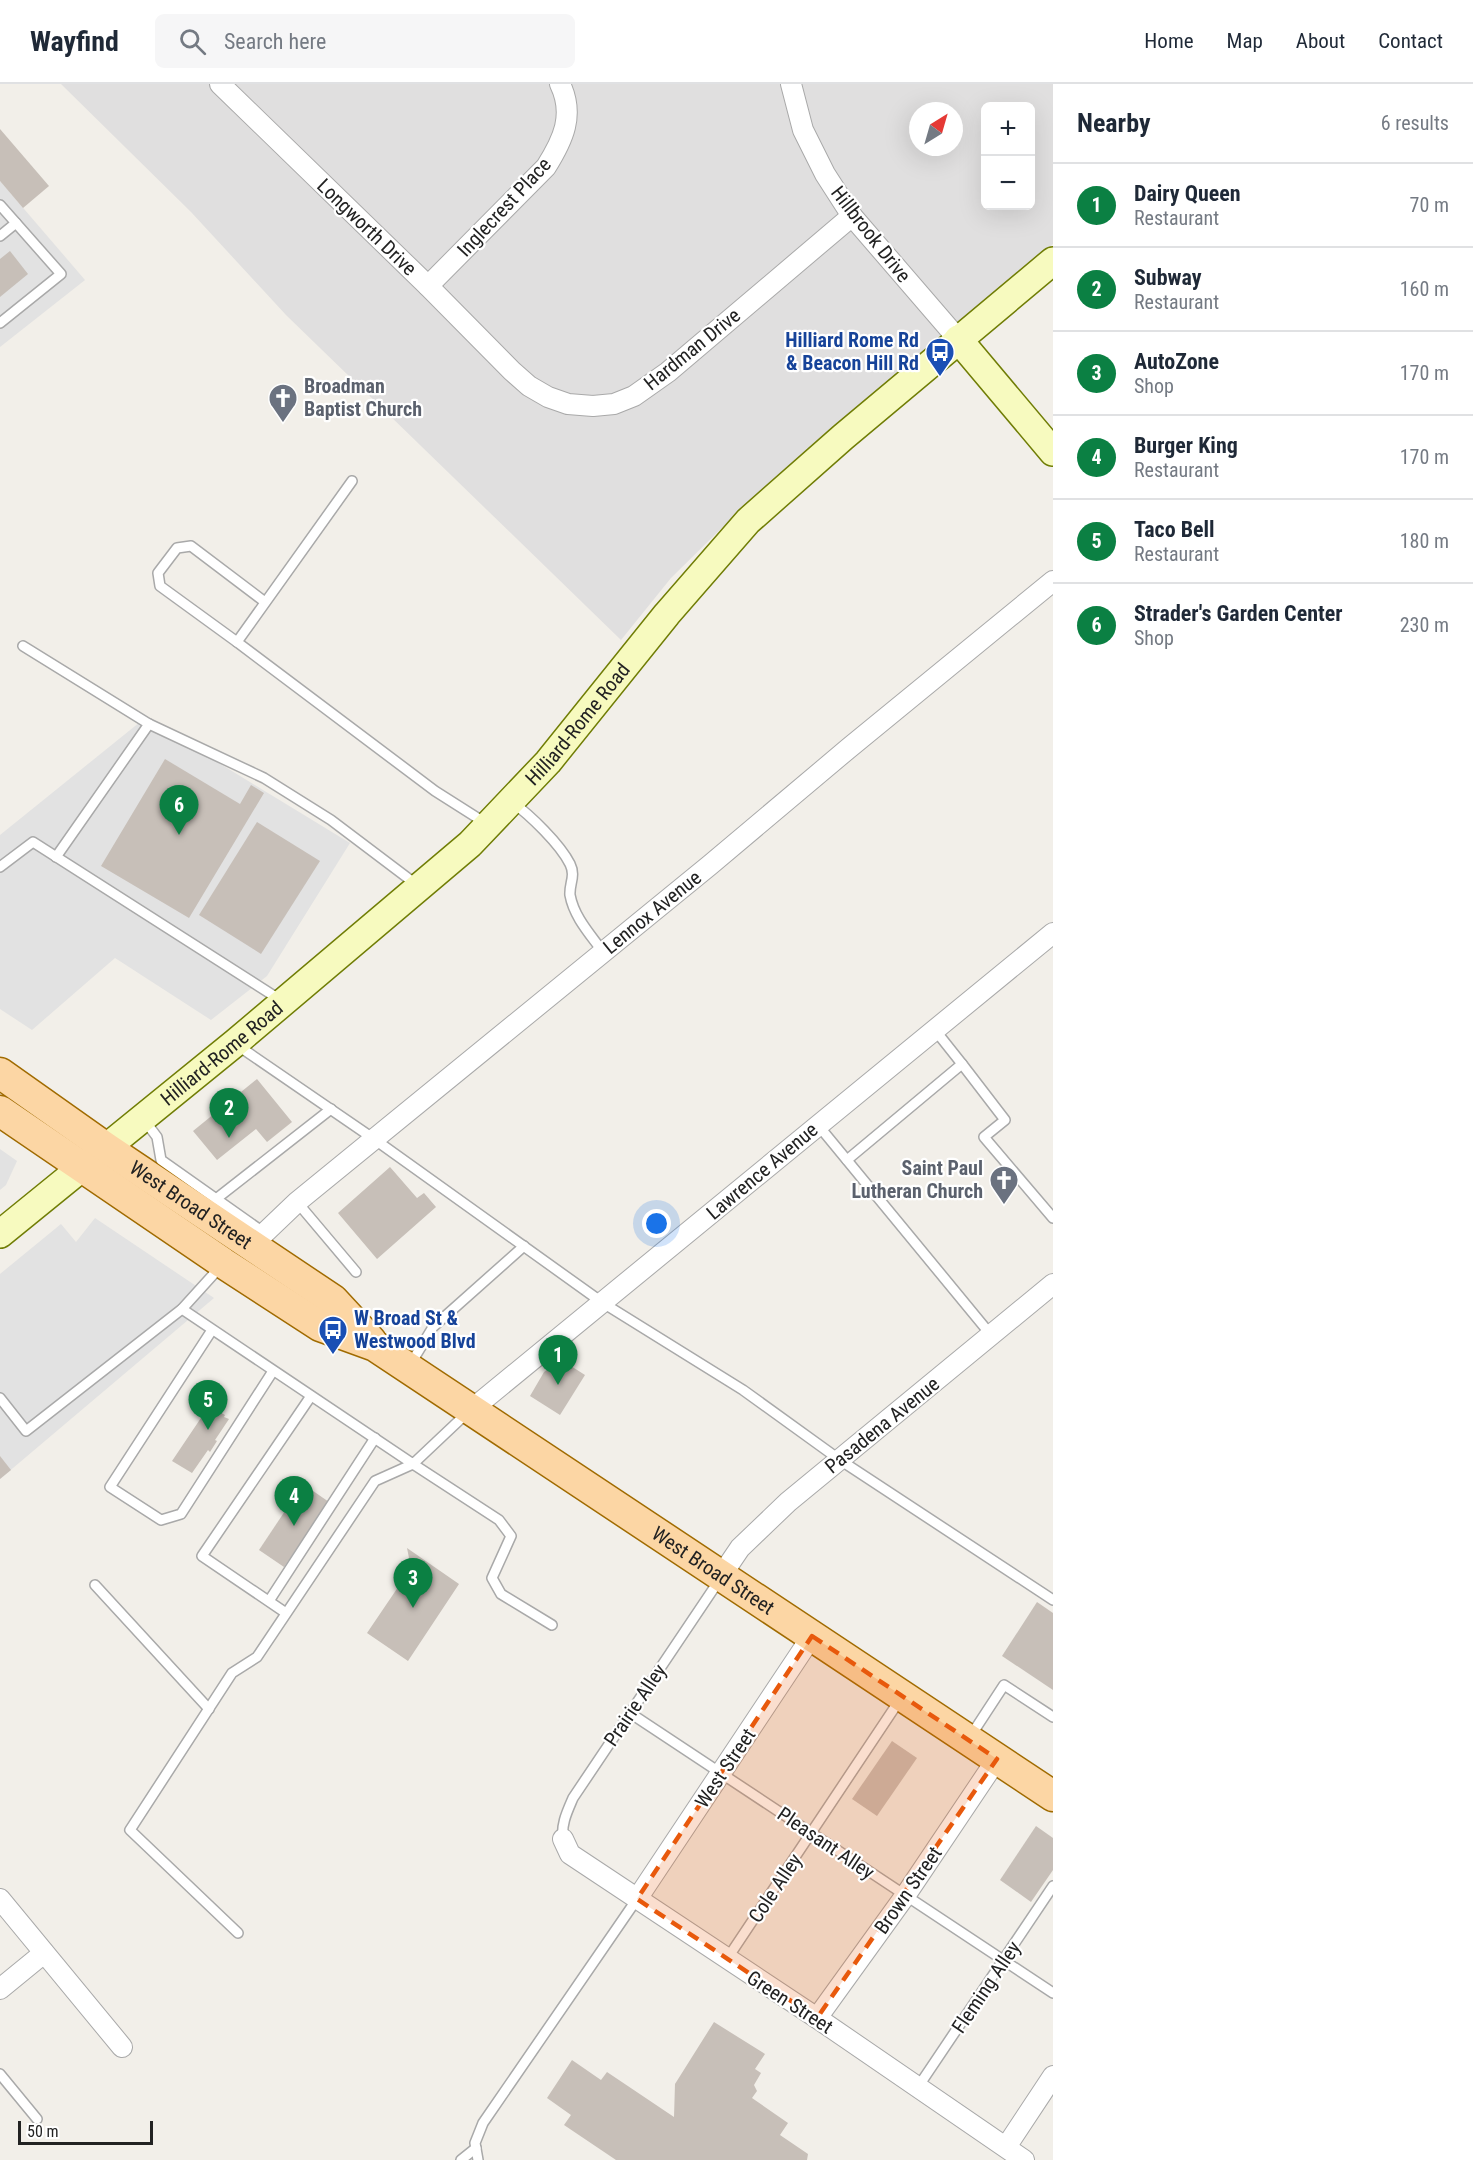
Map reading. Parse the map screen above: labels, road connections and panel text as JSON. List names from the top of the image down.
{
  "streets": {
    "main road": ["Hilliard-Rome Road", "West Broad Street"],
    "street": [
      "Inglecrest Place",
      "Longworth Drive",
      "Hillbrook Drive",
      "Hardman Drive",
      "Lennox Avenue",
      "Lawrence Avenue",
      "Pasadena Avenue",
      "West Street",
      "Brown Street",
      "Green Street"
    ],
    "lane": [
      "Prairie Alley",
      "Pleasant Alley",
      "Cole Alley",
      "Fleming Alley"
    ]
  },
  "crossings": [
    ["Inglecrest Place", "Longworth Drive"],
    ["Longworth Drive", "Hardman Drive"],
    ["Hillbrook Drive", "Hardman Drive"],
    ["Hillbrook Drive", "Hilliard-Rome Road"],
    ["Hilliard-Rome Road", "West Broad Street"],
    ["Lennox Avenue", "West Broad Street"],
    ["Lawrence Avenue", "West Broad Street"],
    ["West Broad Street", "Pasadena Avenue"],
    ["West Broad Street", "Prairie Alley"],
    ["West Broad Street", "West Street"],
    ["West Broad Street", "Cole Alley"],
    ["West Broad Street", "Brown Street"],
    ["Pasadena Avenue", "Prairie Alley"],
    ["Prairie Alley", "Pleasant Alley"],
    ["Prairie Alley", "Green Street"],
    ["West Street", "Pleasant Alley"],
    ["West Street", "Green Street"],
    ["Pleasant Alley", "Cole Alley"],
    ["Pleasant Alley", "Brown Street"],
    ["Pleasant Alley", "Fleming Alley"],
    ["Cole Alley", "Green Street"],
    ["Brown Street", "Green Street"],
    ["Fleming Alley", "Green Street"]
  ],
  "places": {
    "bus stop": ["Hilliard Rome Rd & Beacon Hill Rd", "W Broad St & Westwood Blvd"],
    "church": ["Broadman Baptist Church", "Saint Paul Lutheran Church"]
  },
  "scale_bar": "50 m",
  "north": "top right",
  "page": {
    "header": "Wayfind",
    "search": "Search here",
    "nav": [
      "Home",
      "Map",
      "About",
      "Contact"
    ],
    "heading": ["Nearby", "6 results"],
    "map_buttons": ["+", "−"],
    "list": [
      {
        "mark": "1",
        "name": "Dairy Queen",
        "note": "Restaurant",
        "value": "70 m"
      },
      {
        "mark": "2",
        "name": "Subway",
        "note": "Restaurant",
        "value": "160 m"
      },
      {
        "mark": "3",
        "name": "AutoZone",
        "note": "Shop",
        "value": "170 m"
      },
      {
        "mark": "4",
        "name": "Burger King",
        "note": "Restaurant",
        "value": "170 m"
      },
      {
        "mark": "5",
        "name": "Taco Bell",
        "note": "Restaurant",
        "value": "180 m"
      },
      {
        "mark": "6",
        "name": "Strader's Garden Center",
        "note": "Shop",
        "value": "230 m"
      }
    ],
    "pins": [
      "6",
      "2",
      "1",
      "5",
      "4",
      "3"
    ],
    "scale": "50 m"
  }
}
